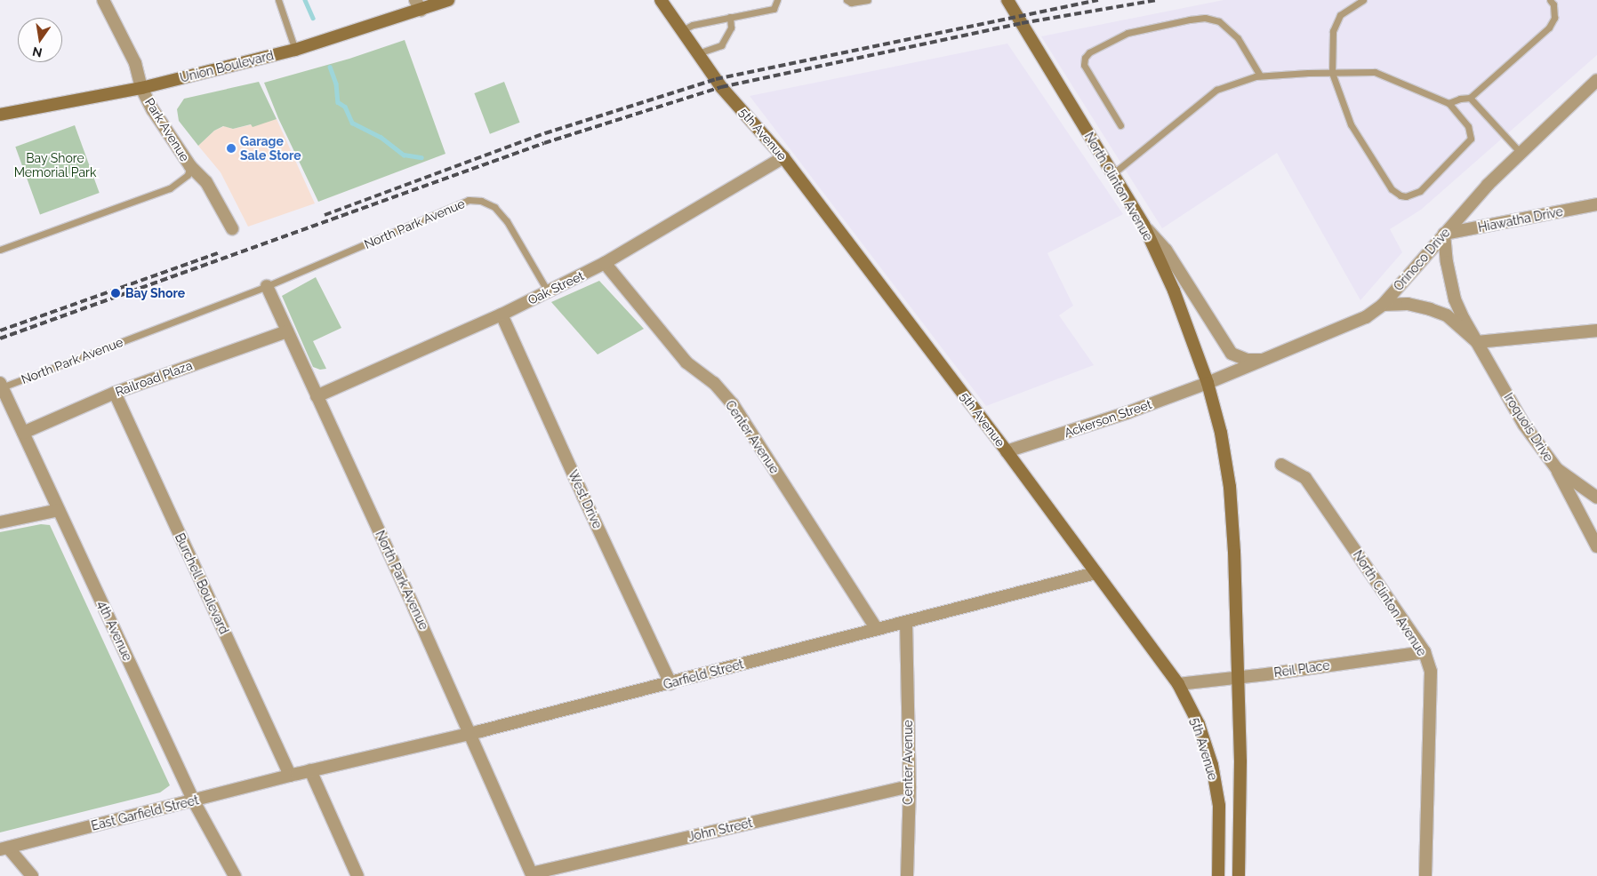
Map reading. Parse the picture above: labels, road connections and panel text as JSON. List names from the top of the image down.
{
  "streets": {
    "main road": ["Union Boulevard", "5th Avenue", "North Clinton Avenue"],
    "street": [
      "Park Avenue",
      "Hiawatha Drive",
      "North Park Avenue",
      "Orinoco Drive",
      "Oak Street",
      "Railroad Plaza",
      "Ackerson Street",
      "Iroquois Drive",
      "Center Avenue",
      "West Drive",
      "Burchell Boulevard",
      "4th Avenue",
      "Reil Place",
      "Garfield Street",
      "East Garfield Street",
      "John Street"
    ]
  },
  "crossings": [
    ["Union Boulevard", "Park Avenue"],
    ["5th Avenue", "Oak Street"],
    ["5th Avenue", "Ackerson Street"],
    ["5th Avenue", "Reil Place"],
    ["5th Avenue", "Garfield Street"],
    ["North Clinton Avenue", "Orinoco Drive"],
    ["North Clinton Avenue", "Ackerson Street"],
    ["North Clinton Avenue", "Reil Place"],
    ["Hiawatha Drive", "Orinoco Drive"],
    ["Hiawatha Drive", "Iroquois Drive"],
    ["North Park Avenue", "Oak Street"],
    ["North Park Avenue", "Railroad Plaza"],
    ["North Park Avenue", "4th Avenue"],
    ["North Park Avenue", "Garfield Street"],
    ["North Park Avenue", "John Street"],
    ["Orinoco Drive", "Ackerson Street"],
    ["Orinoco Drive", "Iroquois Drive"],
    ["Oak Street", "Center Avenue"],
    ["Oak Street", "West Drive"],
    ["Railroad Plaza", "Burchell Boulevard"],
    ["Railroad Plaza", "4th Avenue"],
    ["Center Avenue", "Garfield Street"],
    ["Center Avenue", "John Street"],
    ["West Drive", "Garfield Street"],
    ["Burchell Boulevard", "East Garfield Street"],
    ["4th Avenue", "East Garfield Street"],
    ["Garfield Street", "East Garfield Street"]
  ],
  "parks": ["Bay Shore Memorial Park"],
  "places": ["Garage Sale Store", "Bay Shore"],
  "north": "bottom"
}
